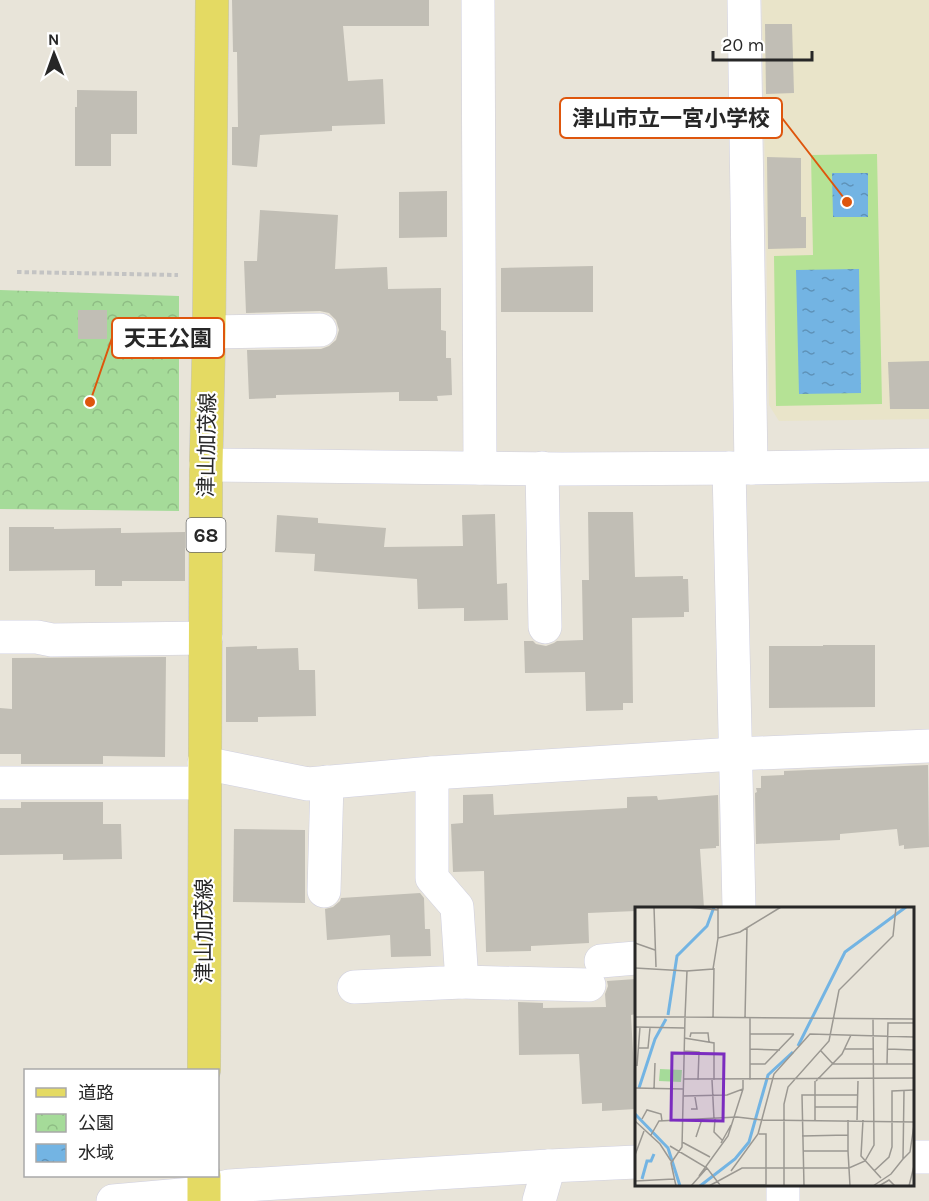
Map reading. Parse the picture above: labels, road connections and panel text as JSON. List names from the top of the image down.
{
  "streets": {
    "main road": ["津山加茂線", "68"]
  },
  "places": ["津山市立一宮小学校", "天王公園"],
  "legend": ["道路", "公園", "水域"],
  "scale_bar": "20 m",
  "north": "top"
}
